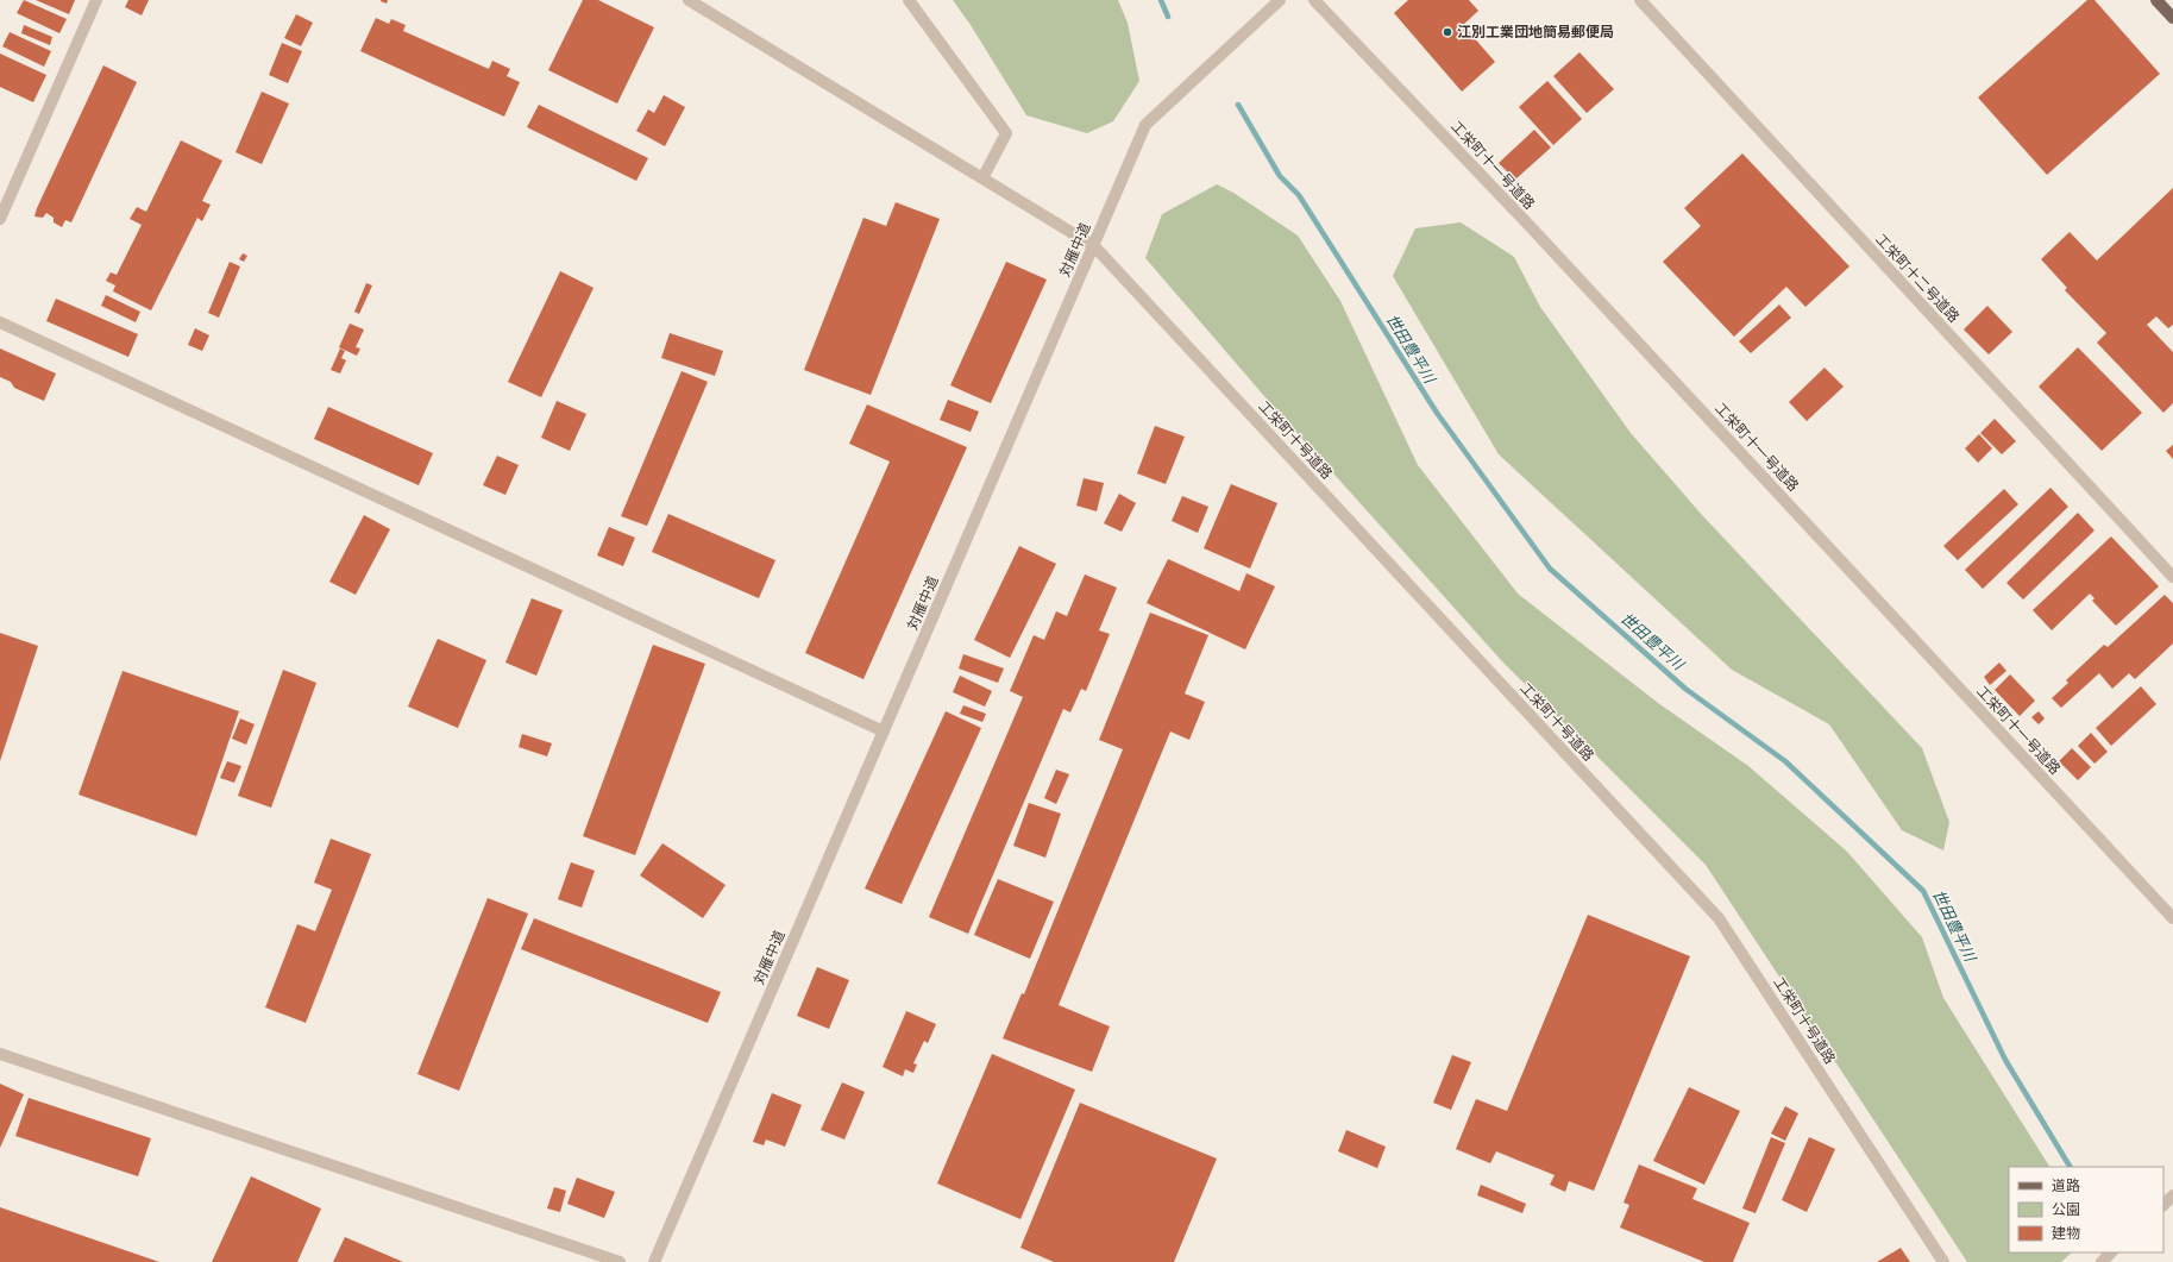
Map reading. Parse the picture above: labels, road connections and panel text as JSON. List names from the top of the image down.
{
  "streets": {
    "street": [
      "工栄町十一号道路",
      "対雁中道",
      "工栄町十二号道路",
      "工栄町十号道路"
    ]
  },
  "crossings": [
    ["対雁中道", "工栄町十号道路"]
  ],
  "water": ["世田豊平川"],
  "places": ["江別工業団地簡易郵便局"],
  "legend": ["道路", "公園", "建物"]
}
